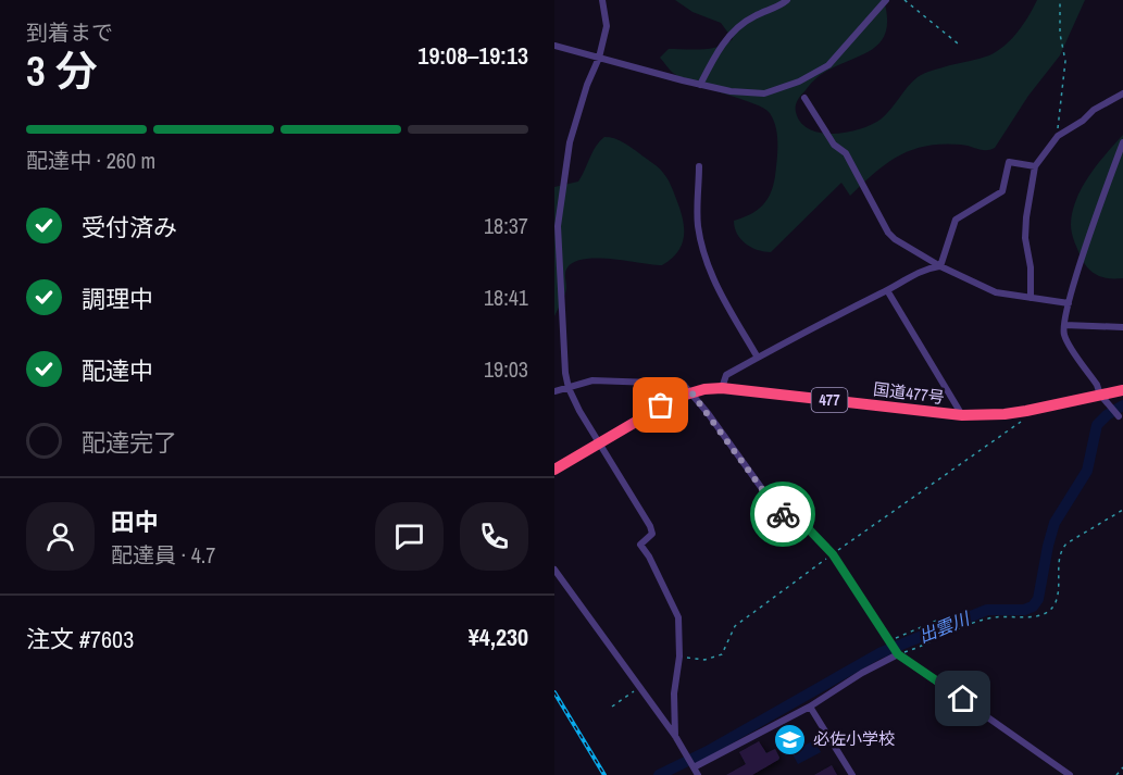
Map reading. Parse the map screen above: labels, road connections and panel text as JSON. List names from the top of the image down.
{
  "streets": {
    "highway": ["国道477号", "477"]
  },
  "water": ["出雲川"],
  "places": {
    "school or university": ["必佐小学校"]
  },
  "page": {
    "heading": ["3 分", "到着まで", "19:08–19:13"],
    "panel": [
      "田中",
      "配達員 · 4.7",
      "注文 #7603",
      "¥4,230"
    ],
    "bar": "配達中 · 260 m",
    "list": [
      ["受付済み", "18:37"],
      ["調理中", "18:41"],
      ["配達中", "19:03"],
      "配達完了"
    ]
  }
}
